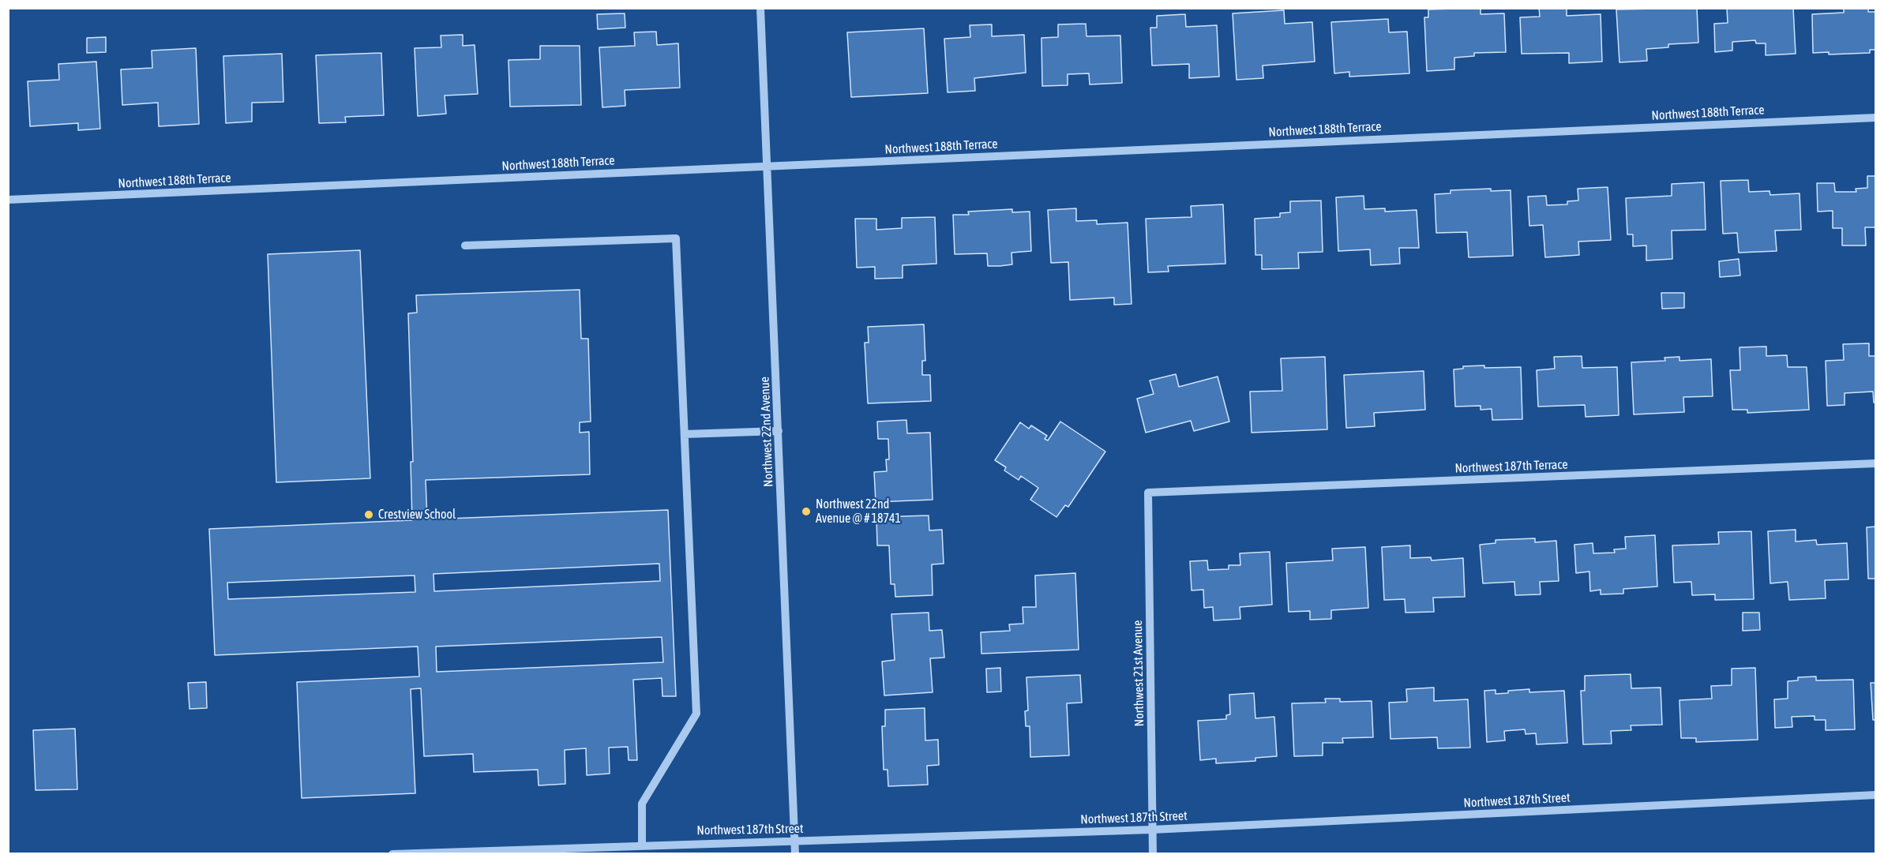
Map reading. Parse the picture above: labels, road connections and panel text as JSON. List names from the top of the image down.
{
  "streets": {
    "street": [
      "Northwest 188th Terrace",
      "Northwest 22nd Avenue",
      "Northwest 187th Terrace",
      "Northwest 21st Avenue",
      "Northwest 187th Street"
    ]
  },
  "crossings": [
    ["Northwest 188th Terrace", "Northwest 22nd Avenue"],
    ["Northwest 22nd Avenue", "Northwest 187th Street"],
    ["Northwest 187th Terrace", "Northwest 21st Avenue"],
    ["Northwest 21st Avenue", "Northwest 187th Street"]
  ],
  "places": ["Northwest 22nd Avenue @ # 18741", "Crestview School"]
}
